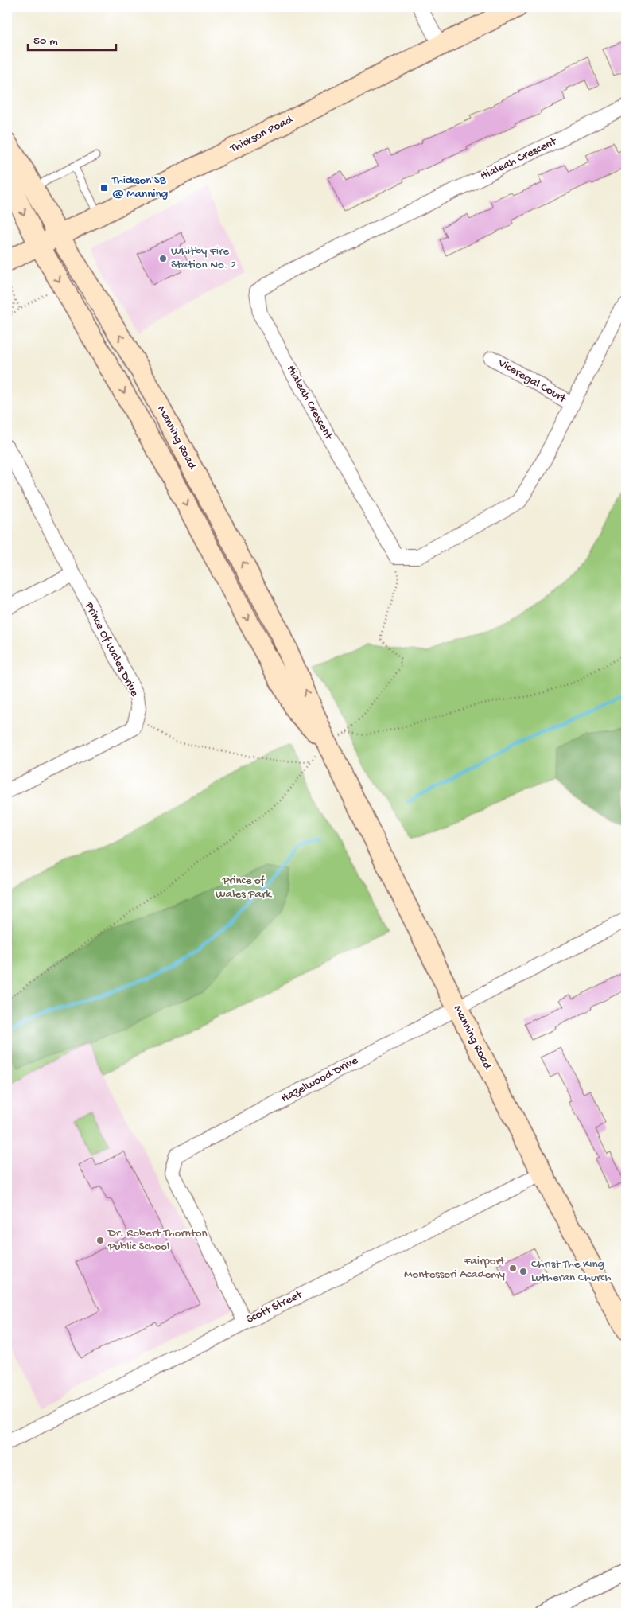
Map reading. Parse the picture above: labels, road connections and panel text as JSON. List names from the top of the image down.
{
  "streets": {
    "main road": ["Thickson Road", "Manning Road"],
    "street": [
      "Hialeah Crescent",
      "Viceregal Court",
      "Prince Of Wales Drive",
      "Hazelwood Drive",
      "Scott Street"
    ]
  },
  "crossings": [
    ["Thickson Road", "Manning Road"],
    ["Manning Road", "Hazelwood Drive"],
    ["Manning Road", "Scott Street"],
    ["Hazelwood Drive", "Scott Street"]
  ],
  "parks": ["Prince of Wales Park"],
  "places": {
    "transit": ["Thickson SB @ Manning"],
    "other": [
      "Whitby Fire Station No. 2",
      "Dr. Robert Thornton Public School",
      "Fairport Montessori Academy",
      "Christ The King Lutheran Church"
    ]
  },
  "scale_bar": "50 m"
}
